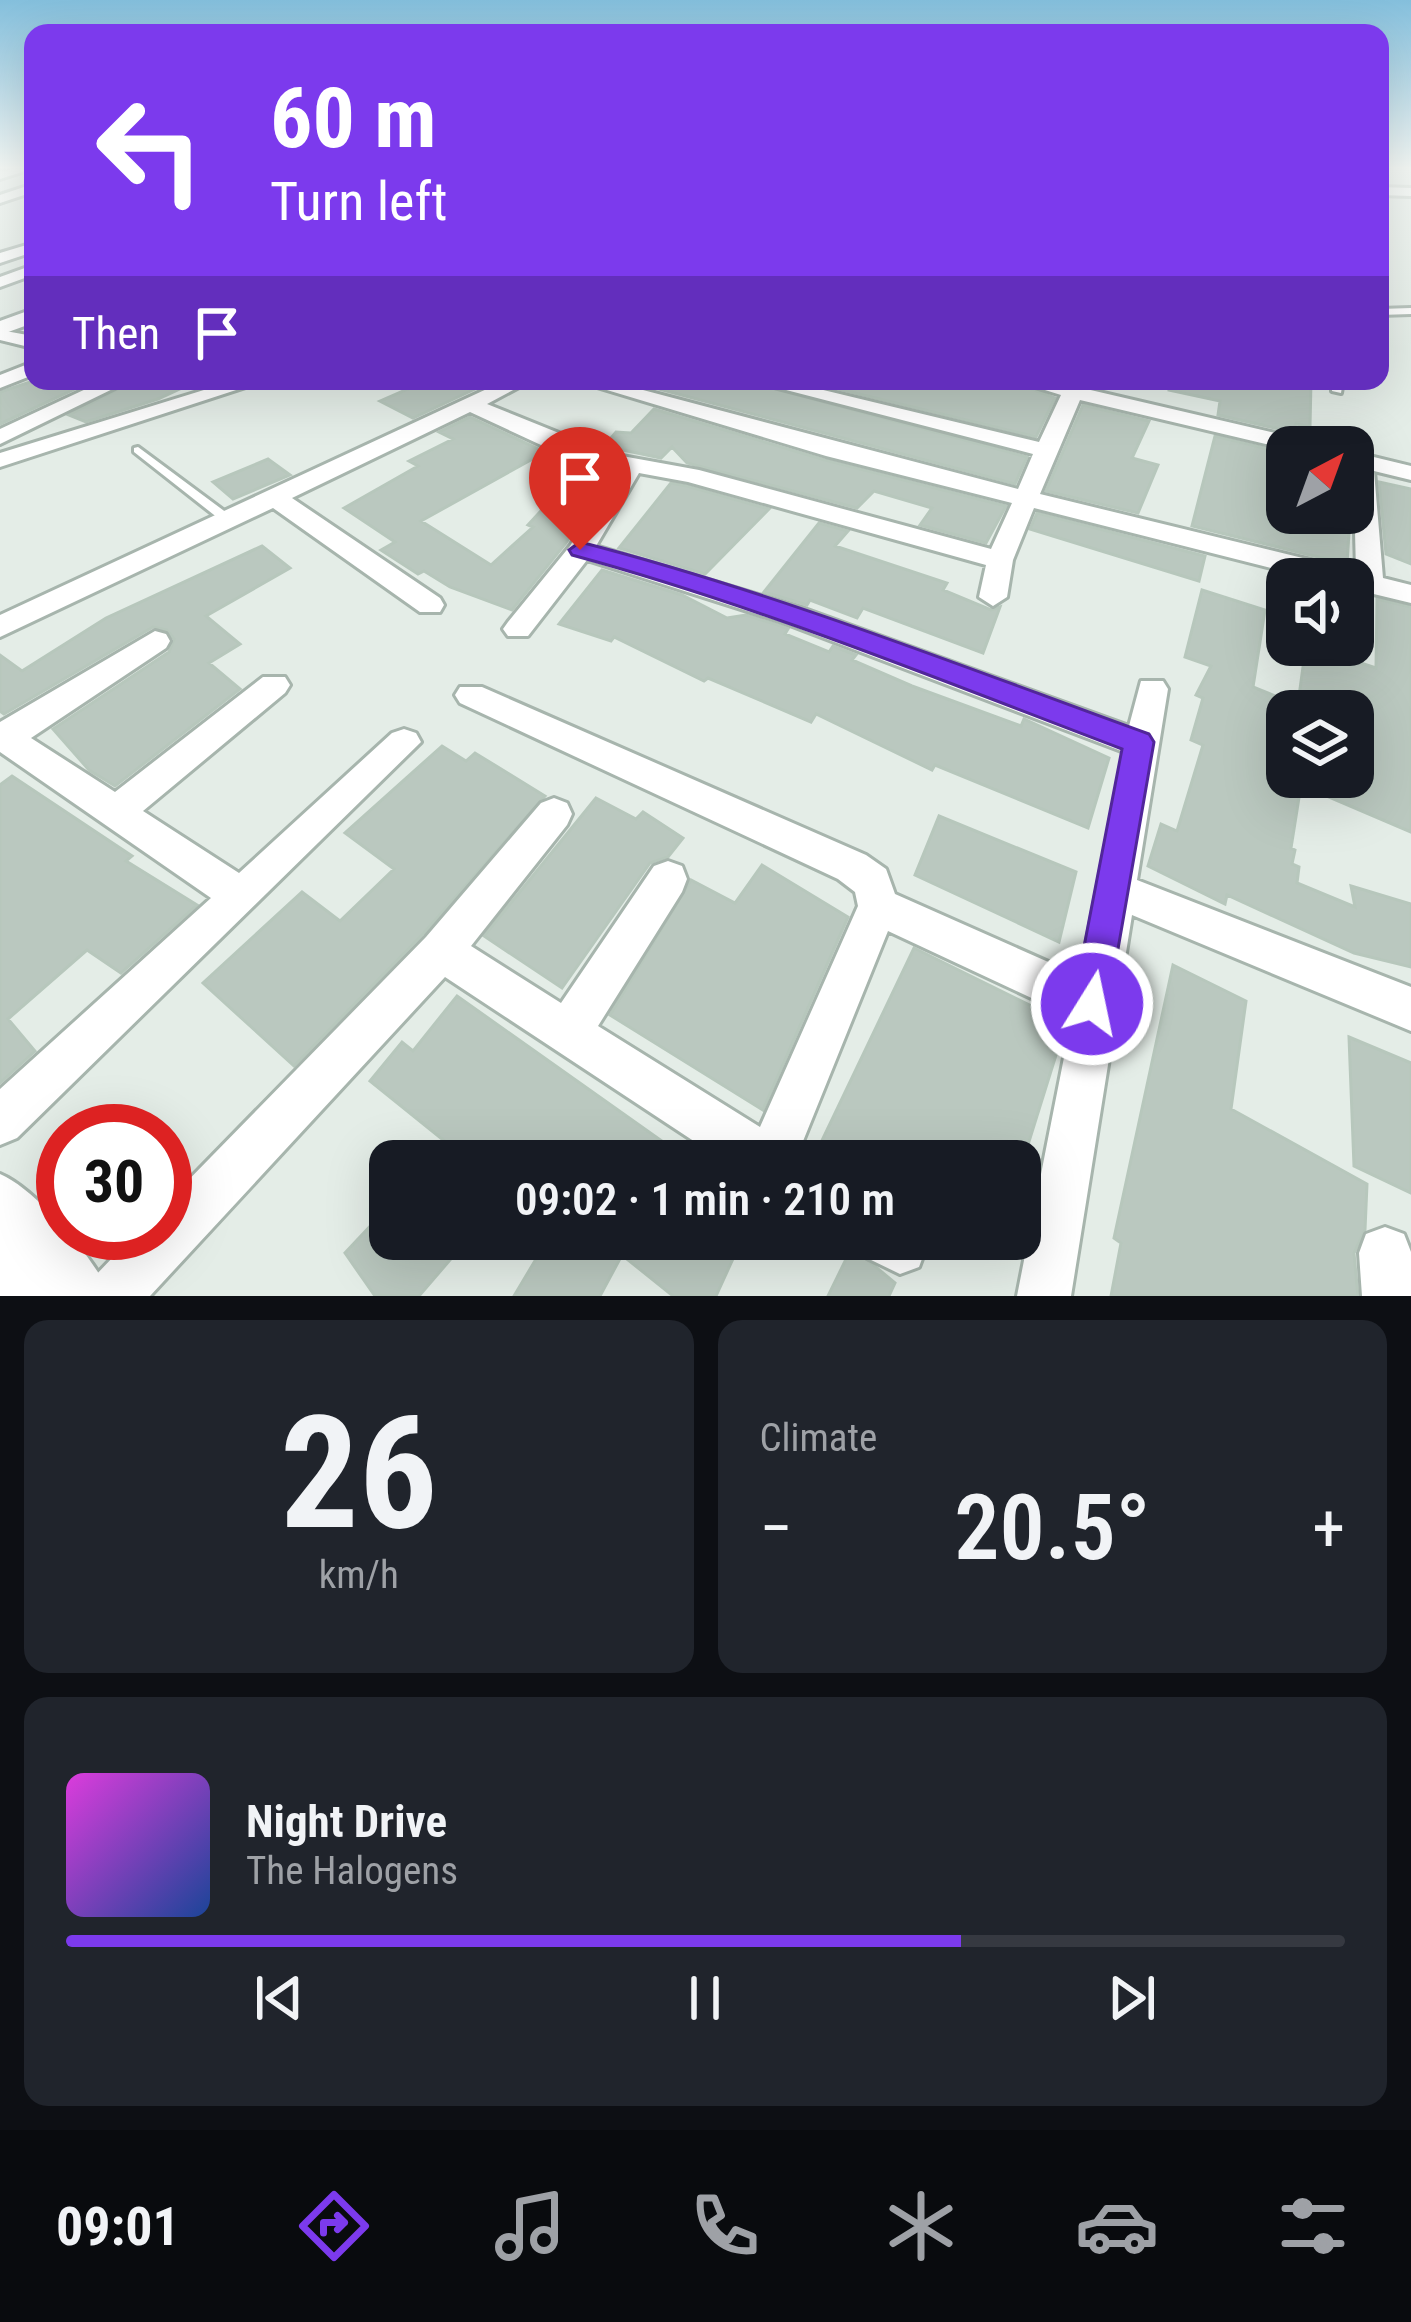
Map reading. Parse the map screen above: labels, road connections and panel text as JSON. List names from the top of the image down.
{
  "north": "top right",
  "page": {
    "turn": ["60 m", "Turn left"],
    "then": "Then",
    "limit": "30",
    "trip": "09:02 · 1 min · 210 m",
    "tile": [
      ["26", "km/h"],
      "Climate"
    ],
    "heat": ["−", "20.5°", "+"],
    "song": ["Night Drive", "The Halogens"],
    "tabs": "09:01"
  }
}
